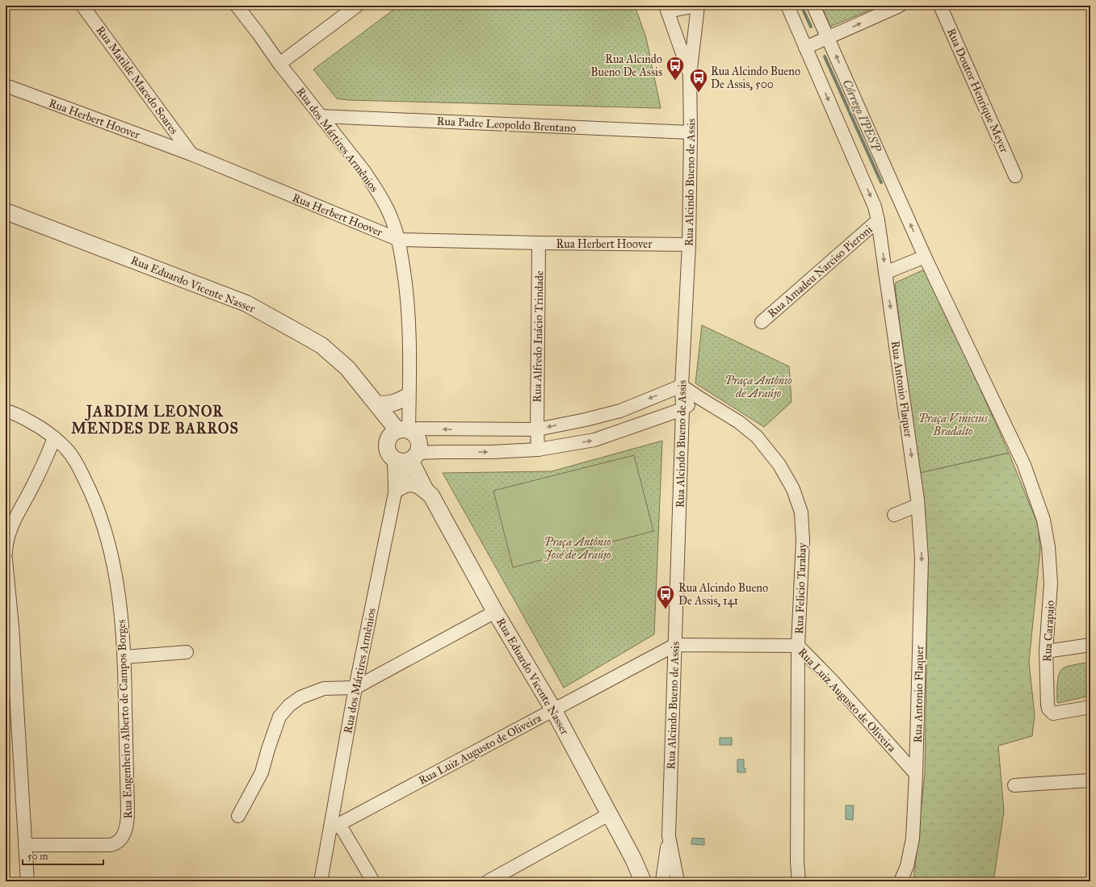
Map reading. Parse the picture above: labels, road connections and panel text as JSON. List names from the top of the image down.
{
  "streets": {
    "street": [
      "Rua Matilde Macedo Soares",
      "Rua Doutor Henrique Meyer",
      "Rua Herbert Hoover",
      "Rua Padre Leopoldo Brentano",
      "Rua dos Mártires Armênios",
      "Rua Alcindo Bueno de Assis",
      "Rua Amadeu Narciso Pieroni",
      "Rua Eduardo Vicente Nasser",
      "Rua Alfredo Inácio Trindade",
      "Rua Antonio Flaquer",
      "Rua Felicio Tarabay",
      "Rua Carapajo",
      "Rua Luiz Augusto de Oliveira",
      "Rua Engenheiro Alberto de Campos Borges"
    ]
  },
  "crossings": [
    ["Rua Matilde Macedo Soares", "Rua Herbert Hoover"],
    ["Rua Herbert Hoover", "Rua dos Mártires Armênios"],
    ["Rua Herbert Hoover", "Rua Alcindo Bueno de Assis"],
    ["Rua Herbert Hoover", "Rua Alfredo Inácio Trindade"],
    ["Rua Padre Leopoldo Brentano", "Rua dos Mártires Armênios"],
    ["Rua Padre Leopoldo Brentano", "Rua Alcindo Bueno de Assis"],
    ["Rua dos Mártires Armênios", "Rua Eduardo Vicente Nasser"],
    ["Rua dos Mártires Armênios", "Rua Luiz Augusto de Oliveira"],
    ["Rua Alcindo Bueno de Assis", "Rua Felicio Tarabay"],
    ["Rua Alcindo Bueno de Assis", "Rua Luiz Augusto de Oliveira"],
    ["Rua Amadeu Narciso Pieroni", "Rua Antonio Flaquer"],
    ["Rua Eduardo Vicente Nasser", "Rua Luiz Augusto de Oliveira"],
    ["Rua Antonio Flaquer", "Rua Luiz Augusto de Oliveira"],
    ["Rua Felicio Tarabay", "Rua Luiz Augusto de Oliveira"]
  ],
  "one_way": ["Rua Antonio Flaquer"],
  "districts": ["JARDIM LEONOR MENDES DE BARROS"],
  "water": ["Córrego IPESP"],
  "parks": ["Praça Antônio de Araújo", "Praça Vinicius Bradalto", "Praça Antônio José de Araújo"],
  "places": {
    "bus stop": ["Rua Alcindo Bueno De Assis", "Rua Alcindo Bueno De Assis, 500", "Rua Alcindo Bueno De Assis, 141"]
  },
  "scale_bar": "50 m"
}
